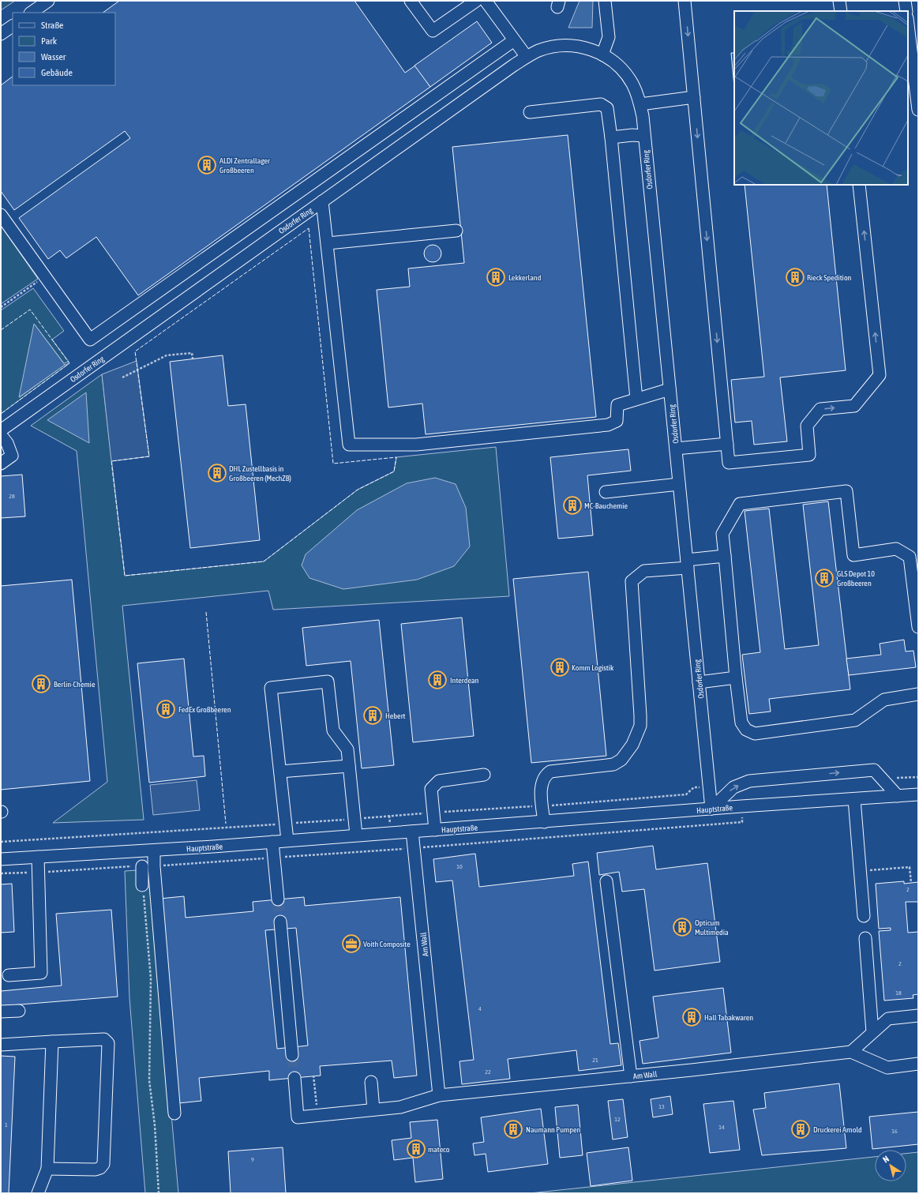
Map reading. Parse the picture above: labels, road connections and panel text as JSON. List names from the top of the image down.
{
  "streets": {
    "street": ["Osdorfer Ring", "Hauptstraße", "Am Wall"]
  },
  "crossings": [
    ["Osdorfer Ring", "Hauptstraße"],
    ["Hauptstraße", "Am Wall"]
  ],
  "places": {
    "building": [
      "ALDI Zentrallager Großbeeren",
      "Lekkerland",
      "Rieck Spedition",
      "DHL Zustellbasis in Großbeeren (MechZB)",
      "MC-Bauchemie",
      "GLS Depot 10 Großbeeren",
      "Komm Logistik",
      "Interdean",
      "Berlin-Chemie",
      "FedEx Großbeeren",
      "Hebert",
      "Opticum Multimedia",
      "Hall Tabakwaren",
      "Naumann Pumpen",
      "Druckerei Arnold",
      "mateco"
    ],
    "office": ["Voith Composite"]
  },
  "house_numbers": [
    "28",
    "10",
    "2",
    "2",
    "18",
    "4",
    "21",
    "22",
    "13",
    "12",
    "1",
    "14",
    "16",
    "9"
  ],
  "legend": [
    "Straße",
    "Park",
    "Wasser",
    "Gebäude"
  ],
  "north": "top left"
}
